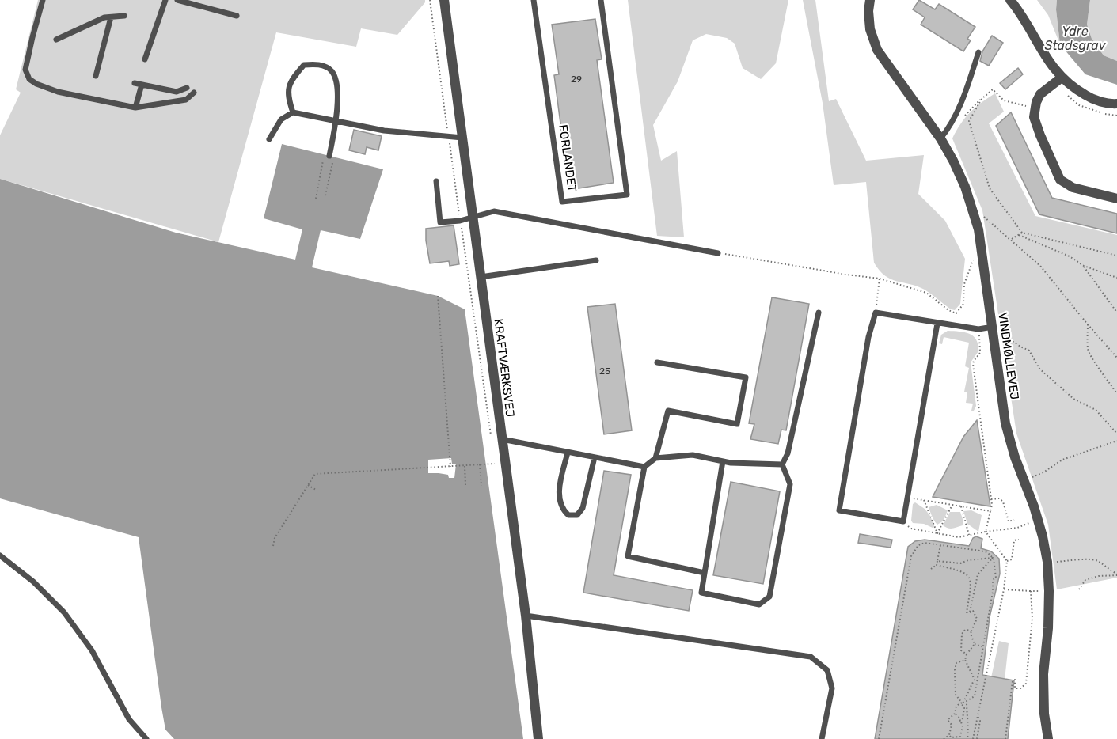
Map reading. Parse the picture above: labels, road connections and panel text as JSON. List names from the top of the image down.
{
  "streets": {
    "street": ["VINDMØLLEVEJ", "KRAFTVÆRKSVEJ"],
    "lane": ["FORLANDET"]
  },
  "water": ["Ydre Stadsgrav"],
  "house_numbers": ["29", "25"]
}
